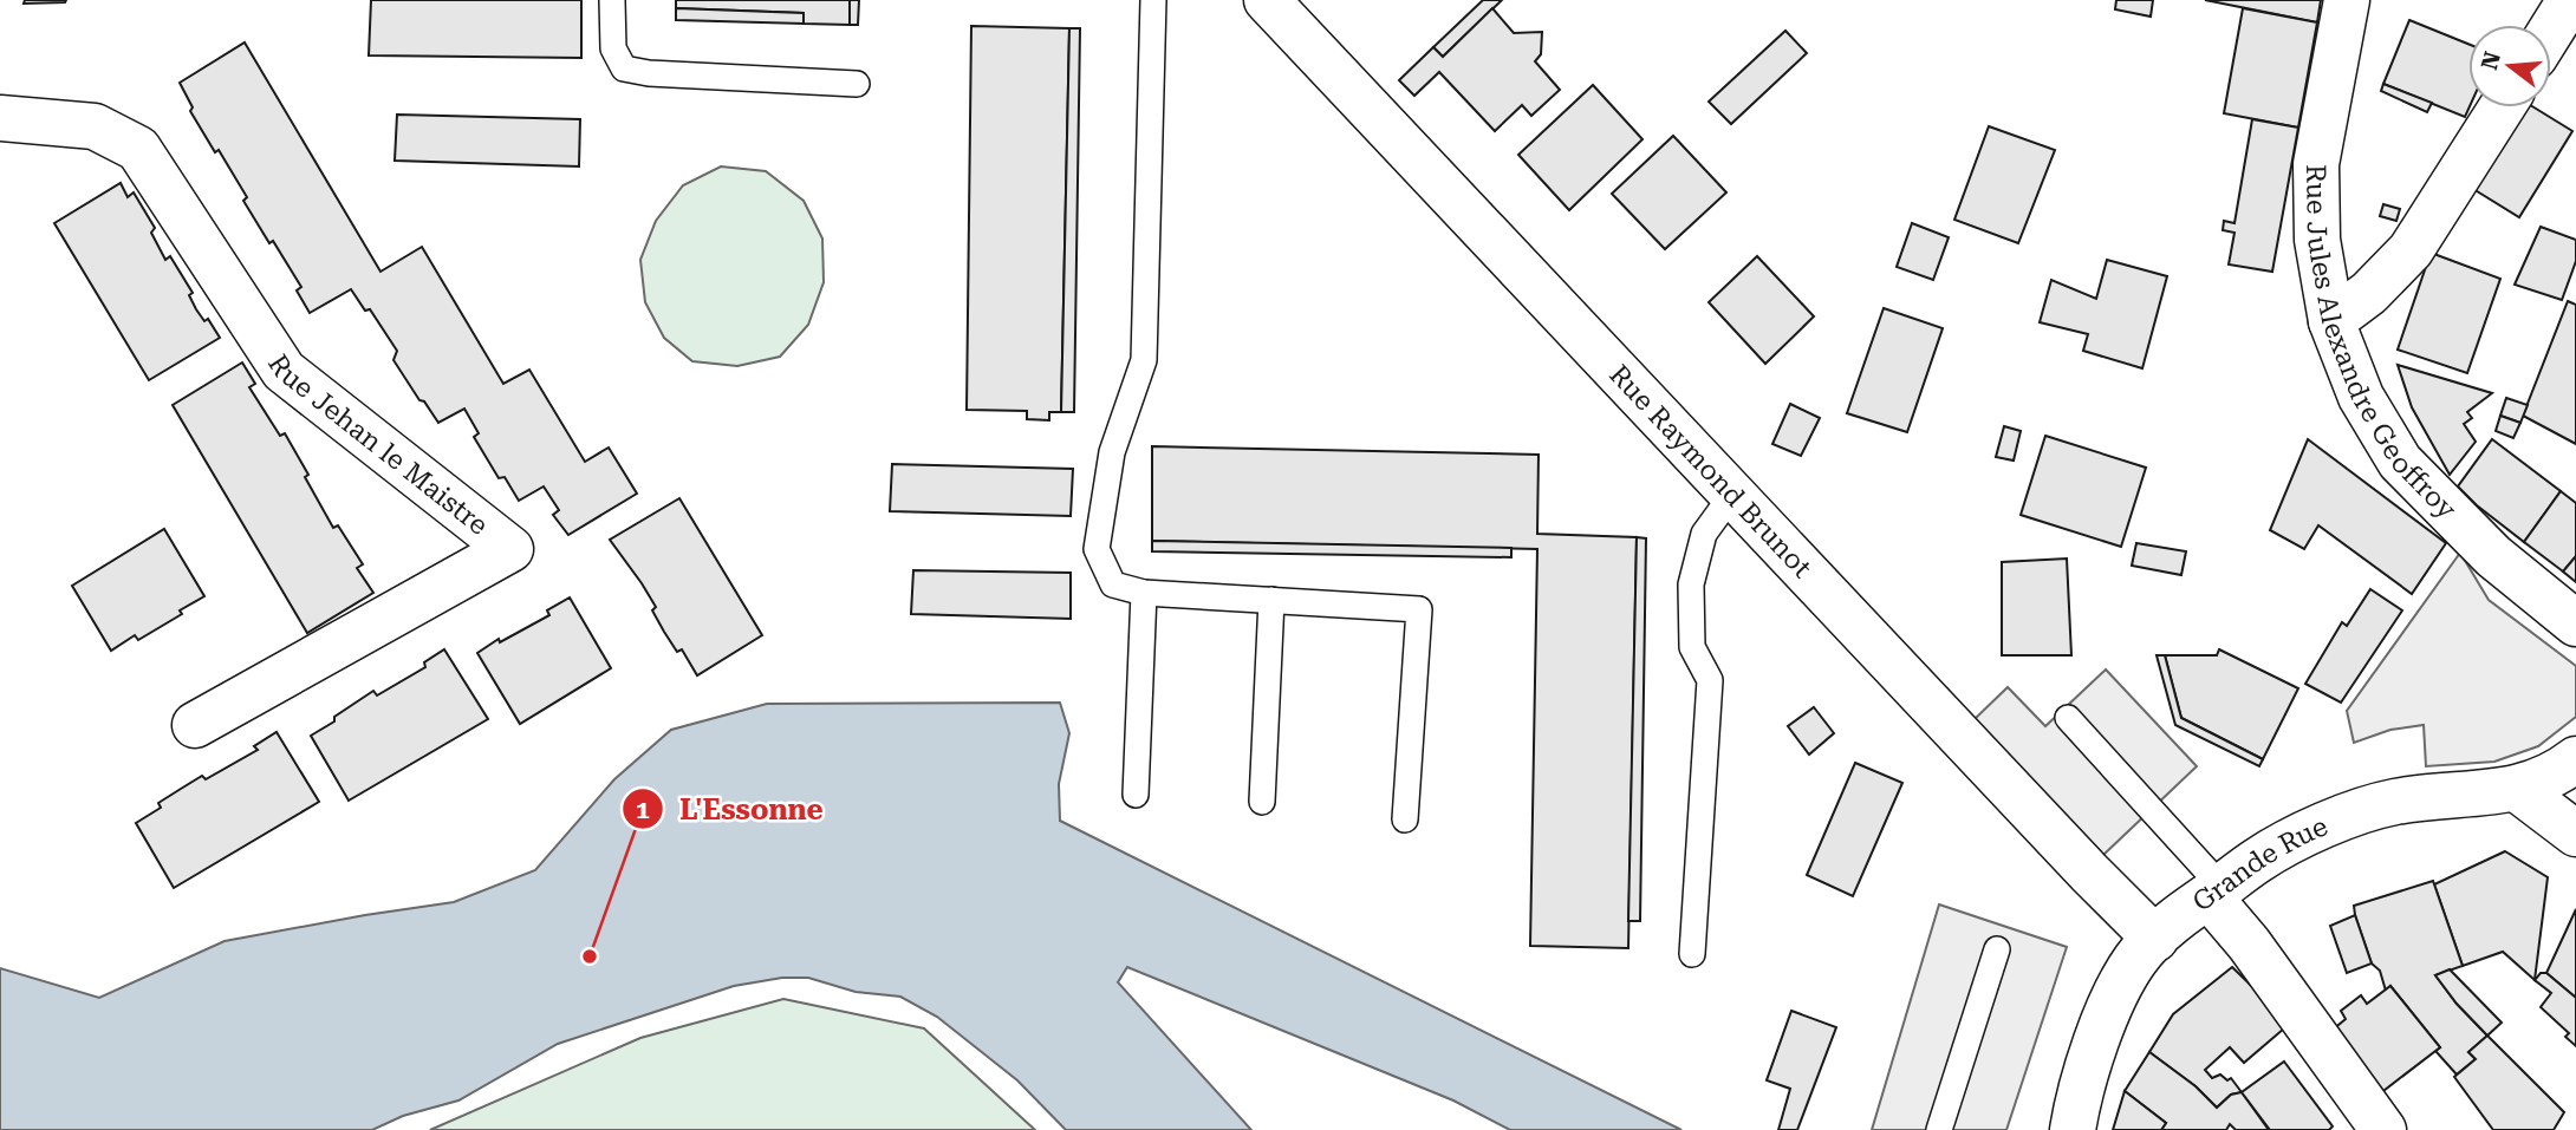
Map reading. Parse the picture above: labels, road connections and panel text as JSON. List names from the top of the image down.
{
  "streets": {
    "street": [
      "Rue Jules Alexandre Geoffroy",
      "Rue Jehan le Maistre",
      "Rue Raymond Brunot",
      "Grande Rue"
    ]
  },
  "crossings": [
    ["Rue Raymond Brunot", "Grande Rue"]
  ],
  "places": ["L'Essonne"],
  "north": "left"
}
